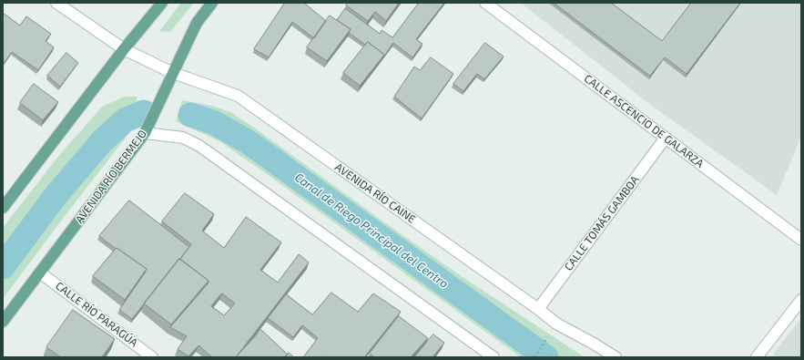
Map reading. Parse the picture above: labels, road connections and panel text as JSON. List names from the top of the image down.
{
  "streets": {
    "main road": ["AVENIDA RÍO BERMEJO"],
    "street": [
      "CALLE ASCENCIO DE GALARZA",
      "AVENIDA RÍO CAINE",
      "CALLE TOMÁS GAMBOA",
      "CALLE RÍO PARAGÚA"
    ]
  },
  "crossings": [
    ["CALLE ASCENCIO DE GALARZA", "CALLE TOMÁS GAMBOA"],
    ["AVENIDA RÍO BERMEJO", "AVENIDA RÍO CAINE"],
    ["AVENIDA RÍO BERMEJO", "CALLE RÍO PARAGÚA"],
    ["AVENIDA RÍO CAINE", "CALLE TOMÁS GAMBOA"]
  ],
  "water": ["Canal de Riego Principal del Centro"]
}
